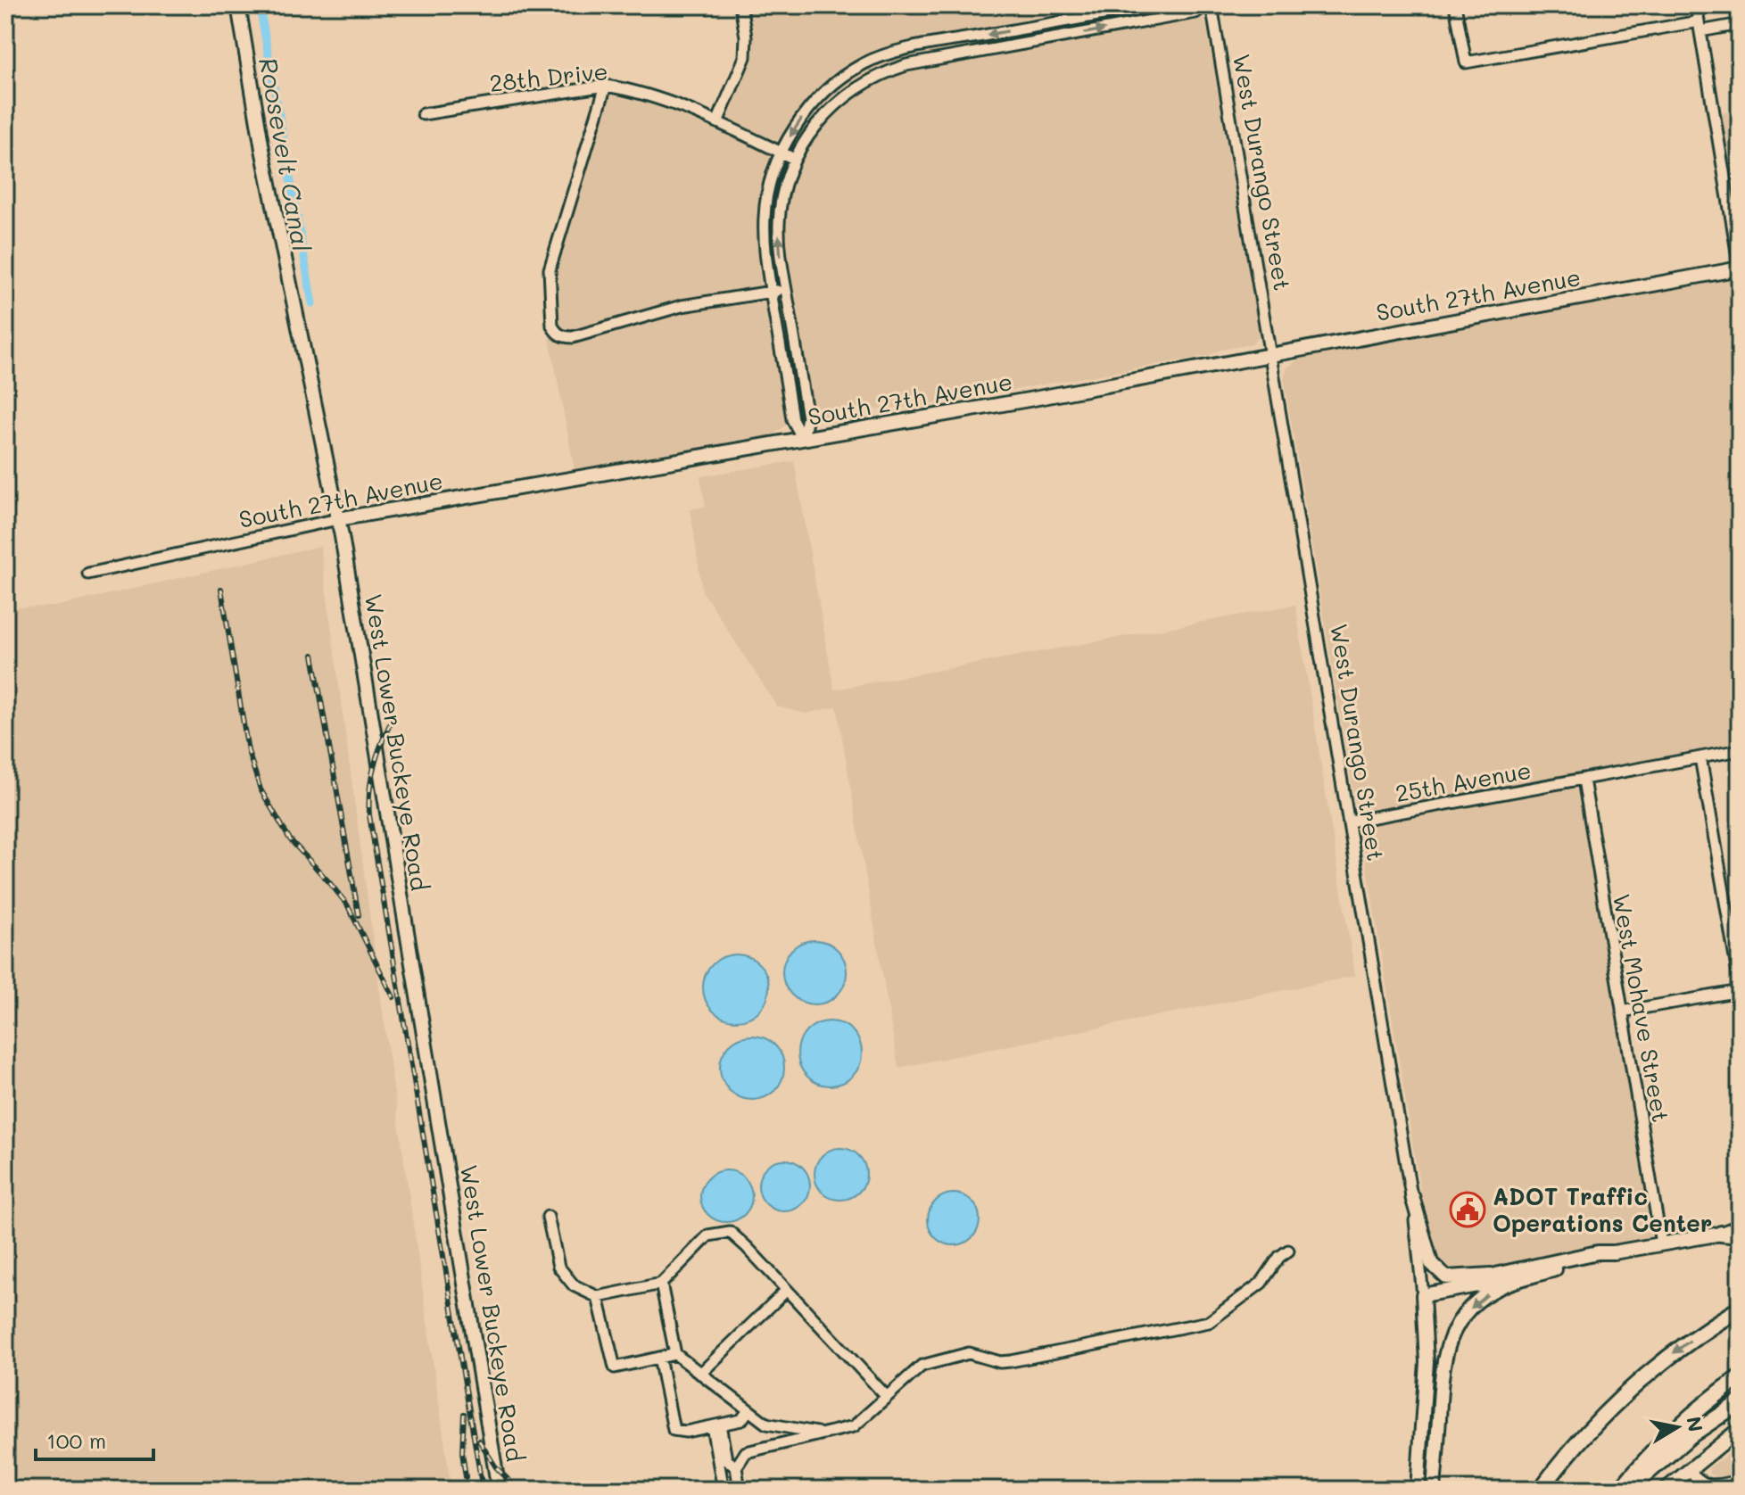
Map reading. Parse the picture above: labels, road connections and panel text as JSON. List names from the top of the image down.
{
  "streets": {
    "main road": ["West Durango Street", "South 27th Avenue", "West Lower Buckeye Road"],
    "street": ["28th Drive", "25th Avenue", "West Mohave Street"]
  },
  "crossings": [
    ["West Durango Street", "South 27th Avenue"],
    ["West Durango Street", "25th Avenue"],
    ["South 27th Avenue", "West Lower Buckeye Road"],
    ["25th Avenue", "West Mohave Street"]
  ],
  "water": ["Roosevelt Canal"],
  "places": {
    "public building": ["ADOT Traffic Operations Center"]
  },
  "scale_bar": "100 m",
  "north": "right"
}
